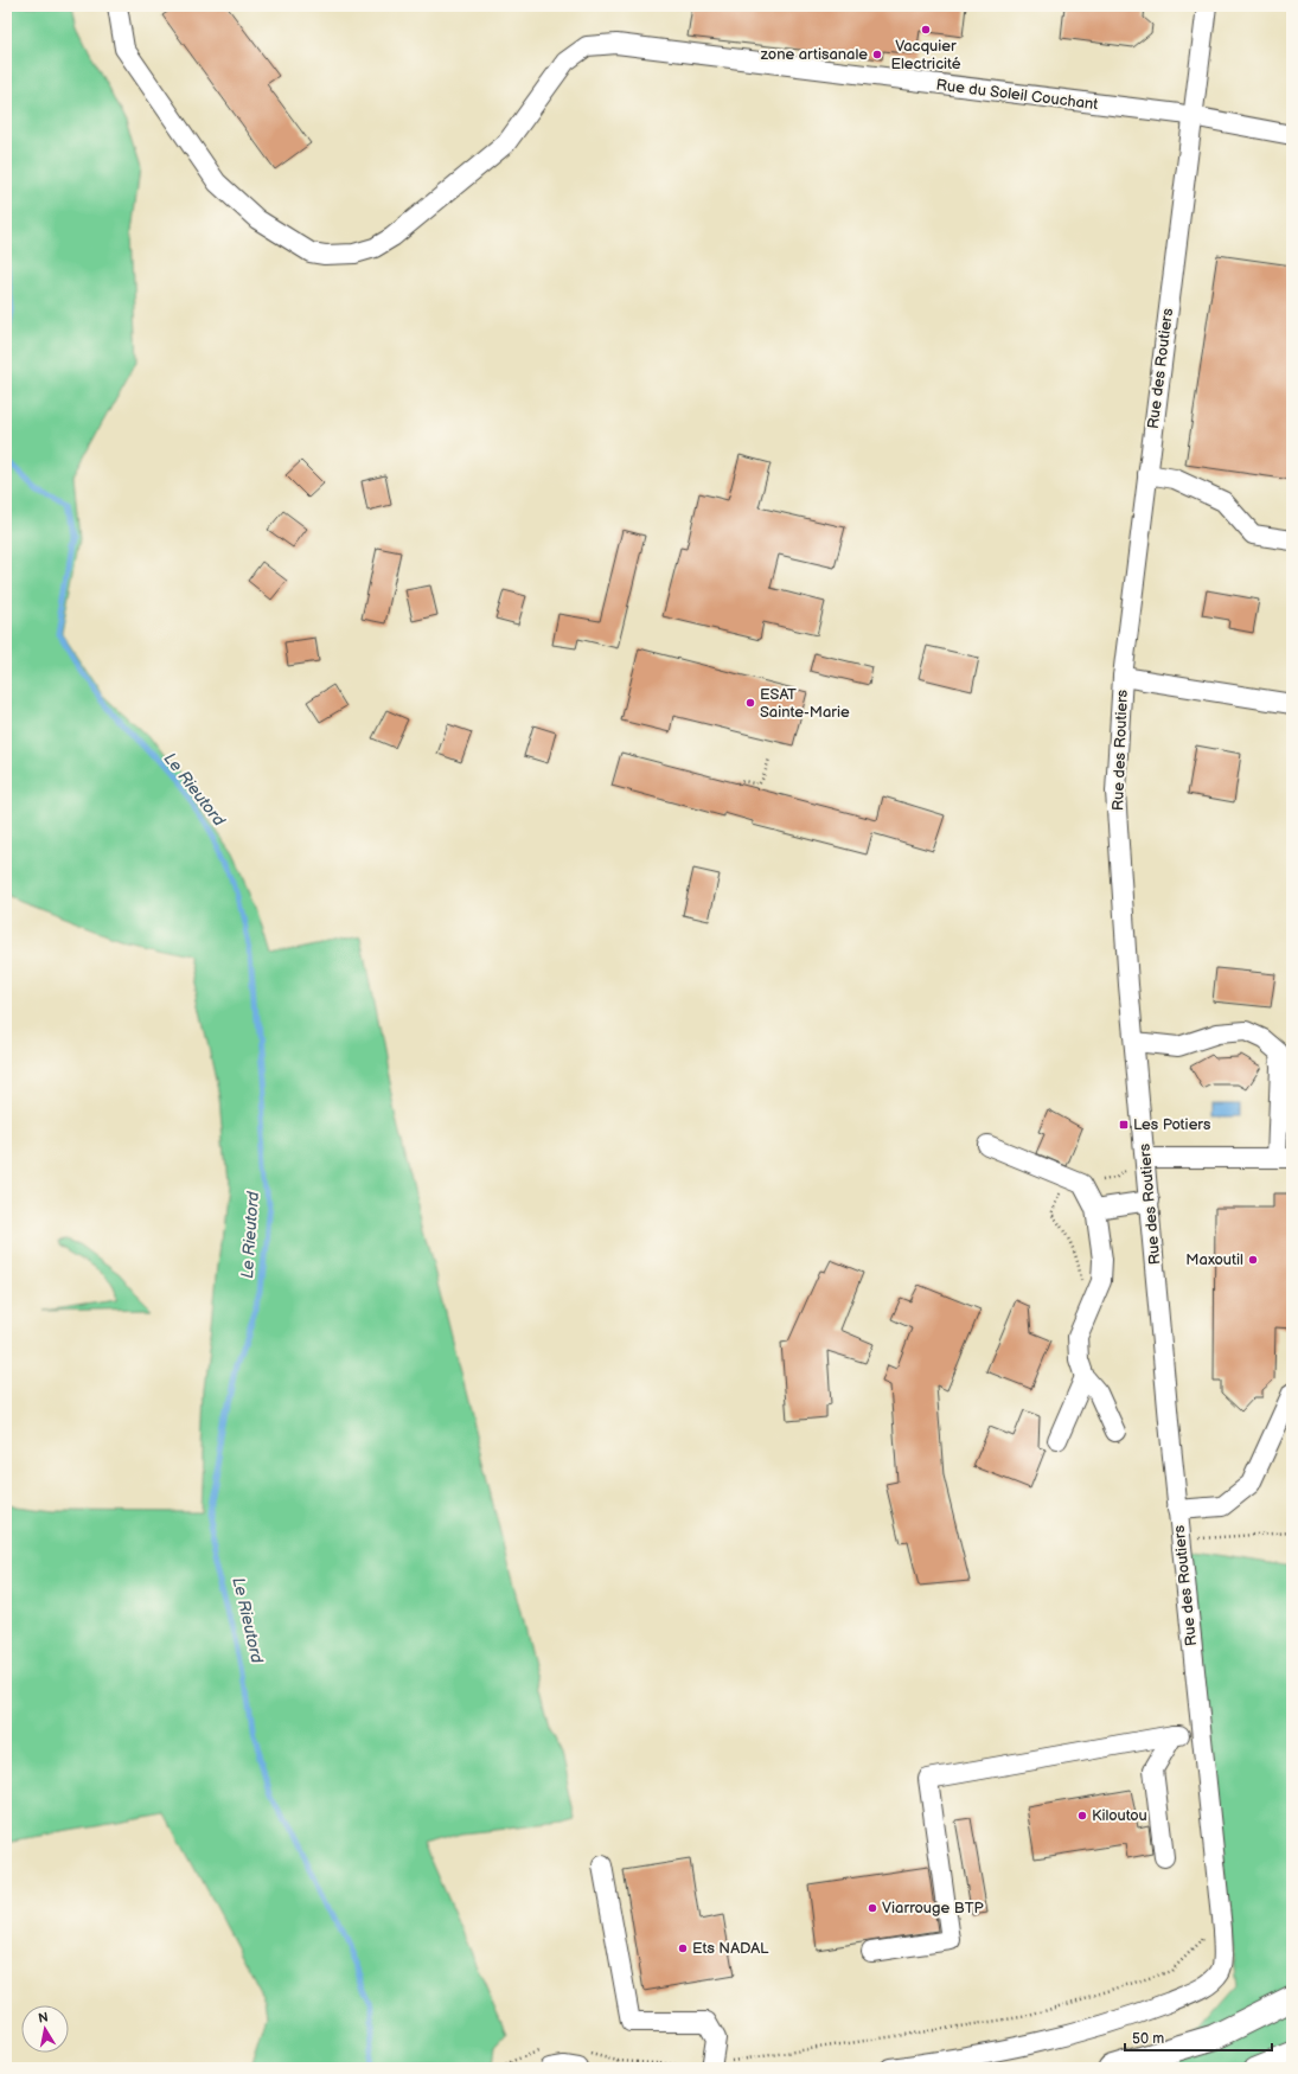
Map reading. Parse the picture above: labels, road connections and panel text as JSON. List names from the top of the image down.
{
  "streets": {
    "street": ["Rue du Soleil Couchant", "Rue des Routiers"]
  },
  "crossings": [
    ["Rue du Soleil Couchant", "Rue des Routiers"]
  ],
  "water": ["Le Rieutord"],
  "places": {
    "other": [
      "Vacquier Electricité",
      "zone artisanale",
      "ESAT Sainte-Marie",
      "Maxoutil",
      "Kiloutou",
      "Viarrouge BTP",
      "Ets NADAL"
    ],
    "transit": ["Les Potiers"]
  },
  "scale_bar": "50 m",
  "north": "top"
}
